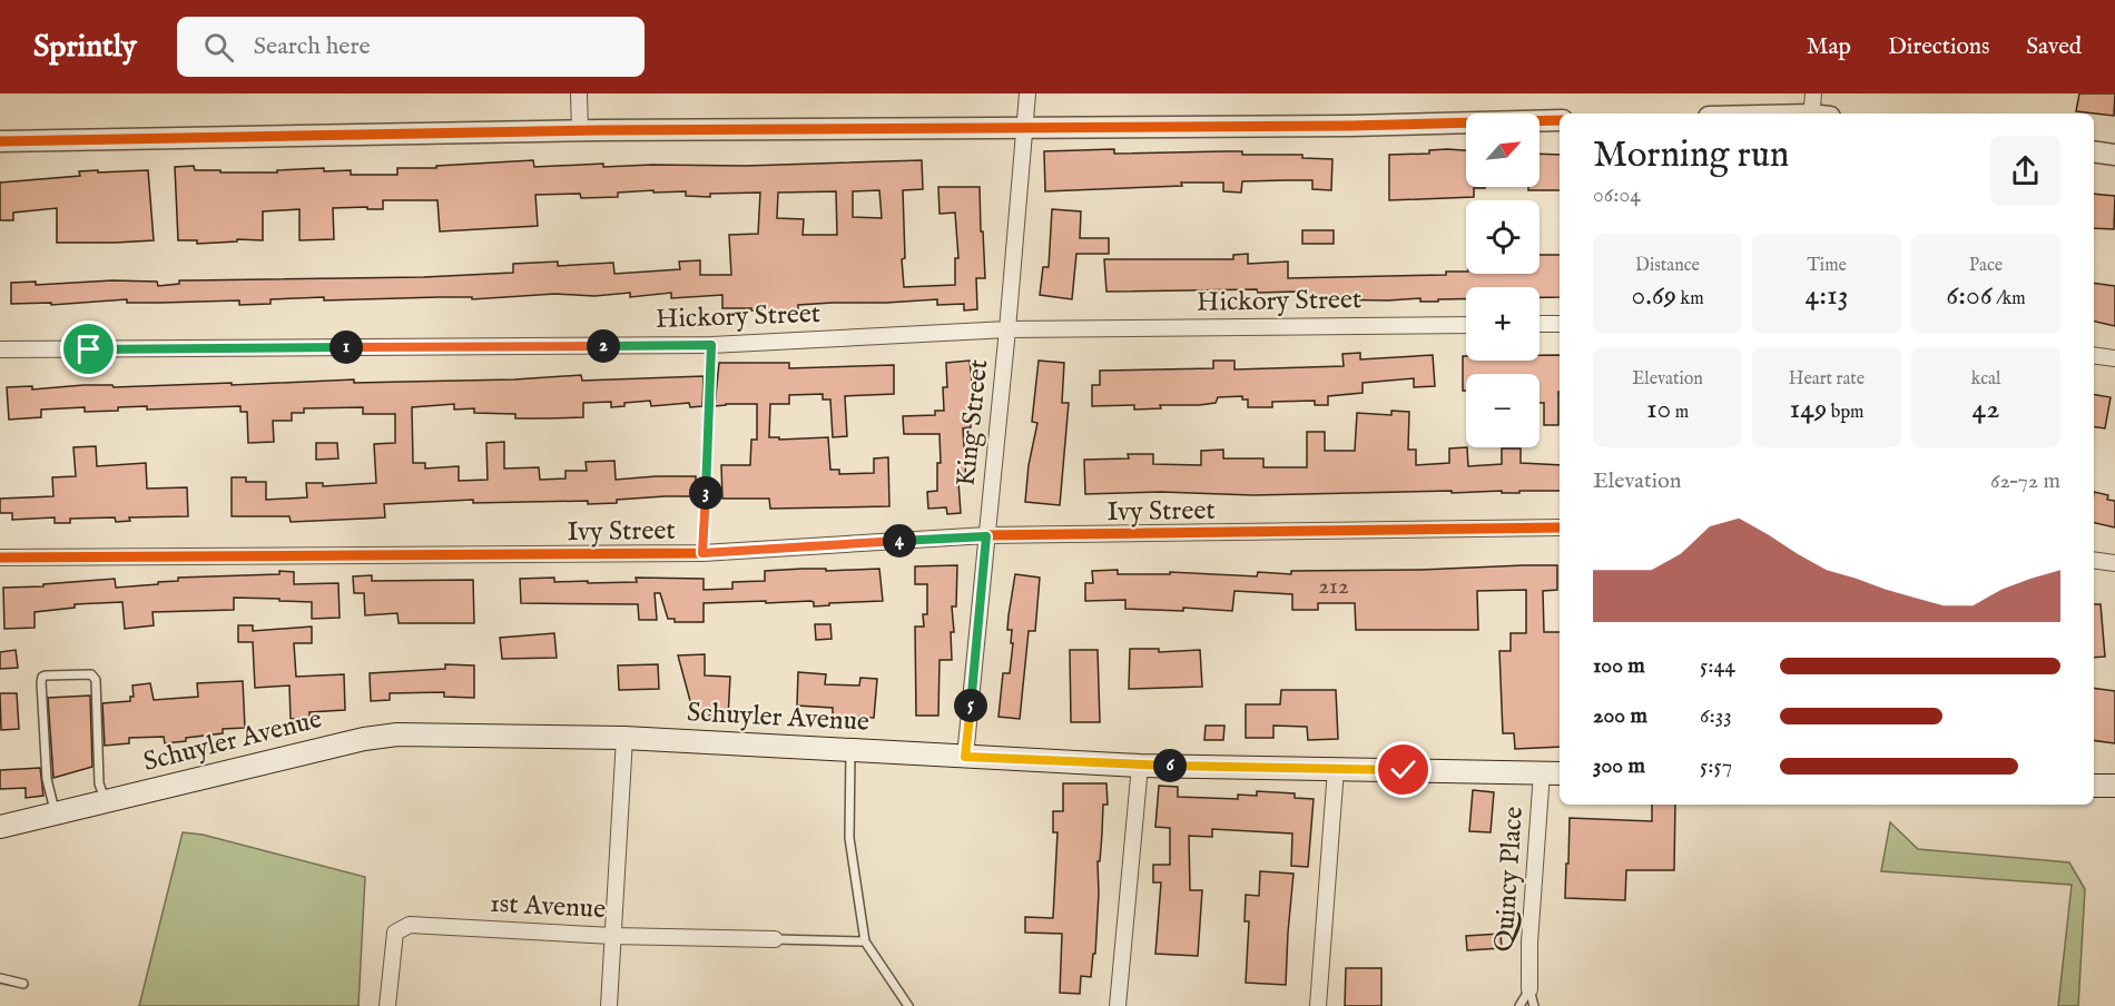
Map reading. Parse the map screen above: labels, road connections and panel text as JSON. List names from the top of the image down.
{
  "streets": {
    "main road": ["Schuyler Avenue"],
    "street": [
      "Hickory Street",
      "King Street",
      "Ivy Street",
      "Quincy Place",
      "1st Avenue"
    ]
  },
  "crossings": [
    ["Hickory Street", "King Street"],
    ["King Street", "Ivy Street"],
    ["King Street", "Schuyler Avenue"],
    ["Schuyler Avenue", "Quincy Place"]
  ],
  "house_numbers": ["212"],
  "north": "top right",
  "page": {
    "header": "Sprintly",
    "search": "Search here",
    "nav": ["Map", "Directions", "Saved"],
    "map_buttons": ["+", "−"],
    "heading": ["Morning run", "06:04"],
    "stats": [
      ["Distance", "0.69 km"],
      ["Time", "4:13"],
      ["Pace", "6:06 /km"],
      ["Elevation", "10 m"],
      ["Heart rate", "149 bpm"],
      ["kcal", "42"]
    ],
    "pins": [
      "2",
      "1",
      "3",
      "4",
      "5",
      "6"
    ],
    "chart": ["Elevation", "62–72 m"],
    "list": [
      {
        "name": "100 m",
        "note": "5:44"
      },
      {
        "name": "200 m",
        "note": "6:33"
      },
      {
        "name": "300 m",
        "note": "5:57"
      }
    ]
  }
}
